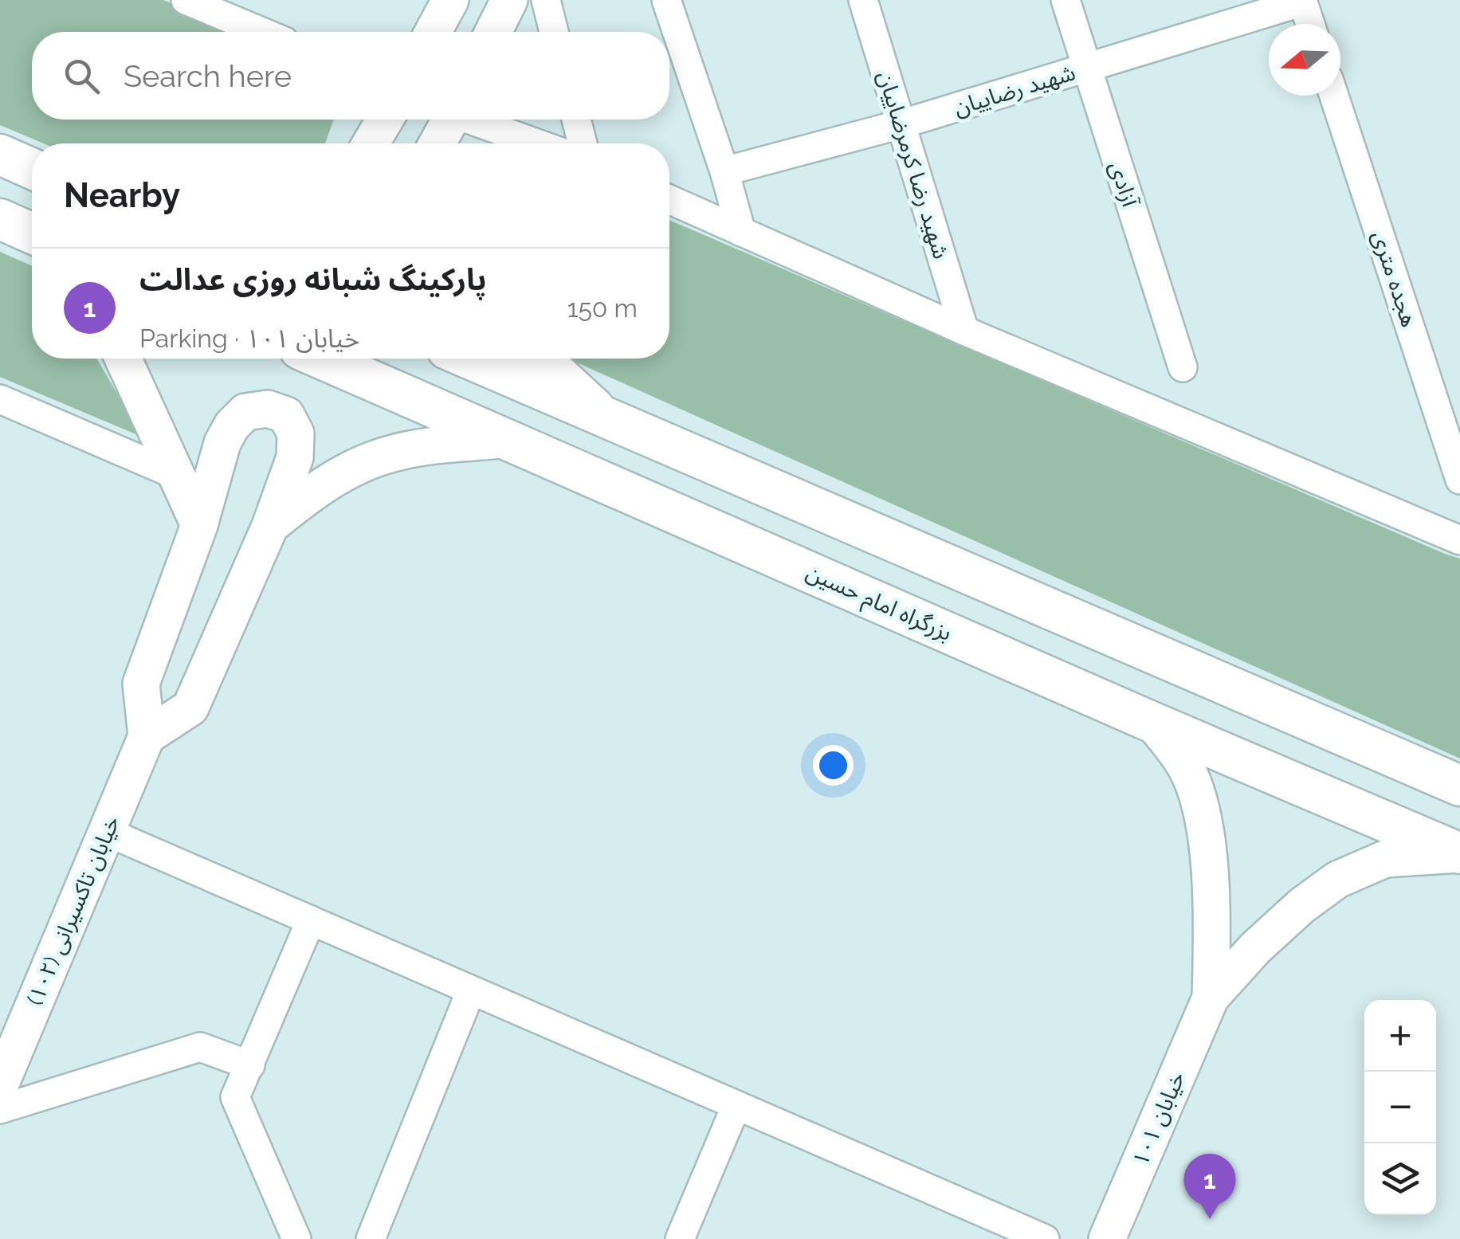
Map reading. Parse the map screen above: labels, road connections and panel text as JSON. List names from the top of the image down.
{
  "streets": {
    "highway": ["بزرگراه امام حسین"],
    "main road": ["خیابان تاکسیرانی (۱۰۲)", "خیابان ۱۰۱"],
    "street": [
      "شهید رضاییان",
      "شهید رضا کرمرضاییان",
      "آزادی",
      "هجده متری"
    ]
  },
  "crossings": [
    ["شهید رضاییان", "شهید رضا کرمرضاییان"],
    ["شهید رضاییان", "آزادی"]
  ],
  "north": "left",
  "page": {
    "search": "Search here",
    "heading": "Nearby",
    "list": [
      {
        "mark": "1",
        "name": "پارکینگ شبانه روزی عدالت",
        "note": "Parking · خیابان ۱۰۱",
        "value": "150 m"
      }
    ],
    "map_buttons": ["+", "−"],
    "pins": "1"
  }
}
